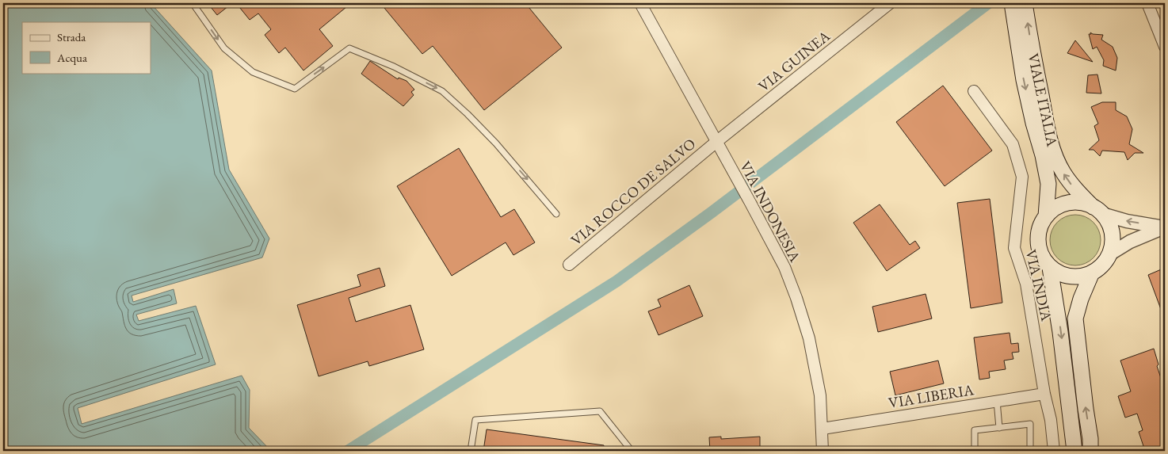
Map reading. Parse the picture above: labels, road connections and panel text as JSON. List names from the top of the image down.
{
  "streets": {
    "main road": ["VIALE ITALIA"],
    "street": [
      "VIA GUINEA",
      "VIA ROCCO DE SALVO",
      "VIA INDONESIA",
      "VIA INDIA",
      "VIA LIBERIA"
    ]
  },
  "crossings": [
    ["VIA GUINEA", "VIA ROCCO DE SALVO"],
    ["VIA GUINEA", "VIA INDONESIA"],
    ["VIA ROCCO DE SALVO", "VIA INDONESIA"],
    ["VIA INDONESIA", "VIA LIBERIA"],
    ["VIA INDIA", "VIA LIBERIA"]
  ],
  "legend": ["Strada", "Acqua"]
}
